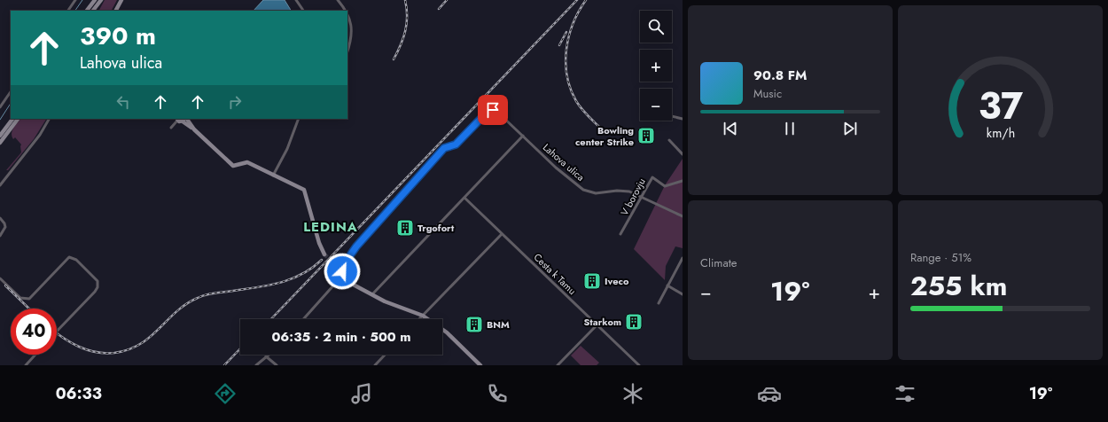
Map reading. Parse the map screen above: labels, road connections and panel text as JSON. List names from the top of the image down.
{
  "streets": {
    "street": ["Lahova ulica", "V borovju", "Cesta k Tamu"]
  },
  "crossings": [
    ["Lahova ulica", "V borovju"]
  ],
  "districts": ["LEDINA"],
  "places": {
    "building": [
      "Bowling center Strike",
      "Trgofort",
      "Iveco",
      "Starkom",
      "BNM"
    ]
  },
  "page": {
    "map_buttons": ["+", "−"],
    "turn": ["390 m", "Lahova ulica"],
    "song": ["90.8 FM", "Music"],
    "tile": [
      "Climate",
      ["Range · 51%", "255 km"]
    ],
    "heat": ["−", "19°", "+"],
    "limit": "40",
    "trip": "06:35 · 2 min · 500 m",
    "tabs": ["06:33", "19°"],
    "gauge": ["37", "km/h"]
  }
}
